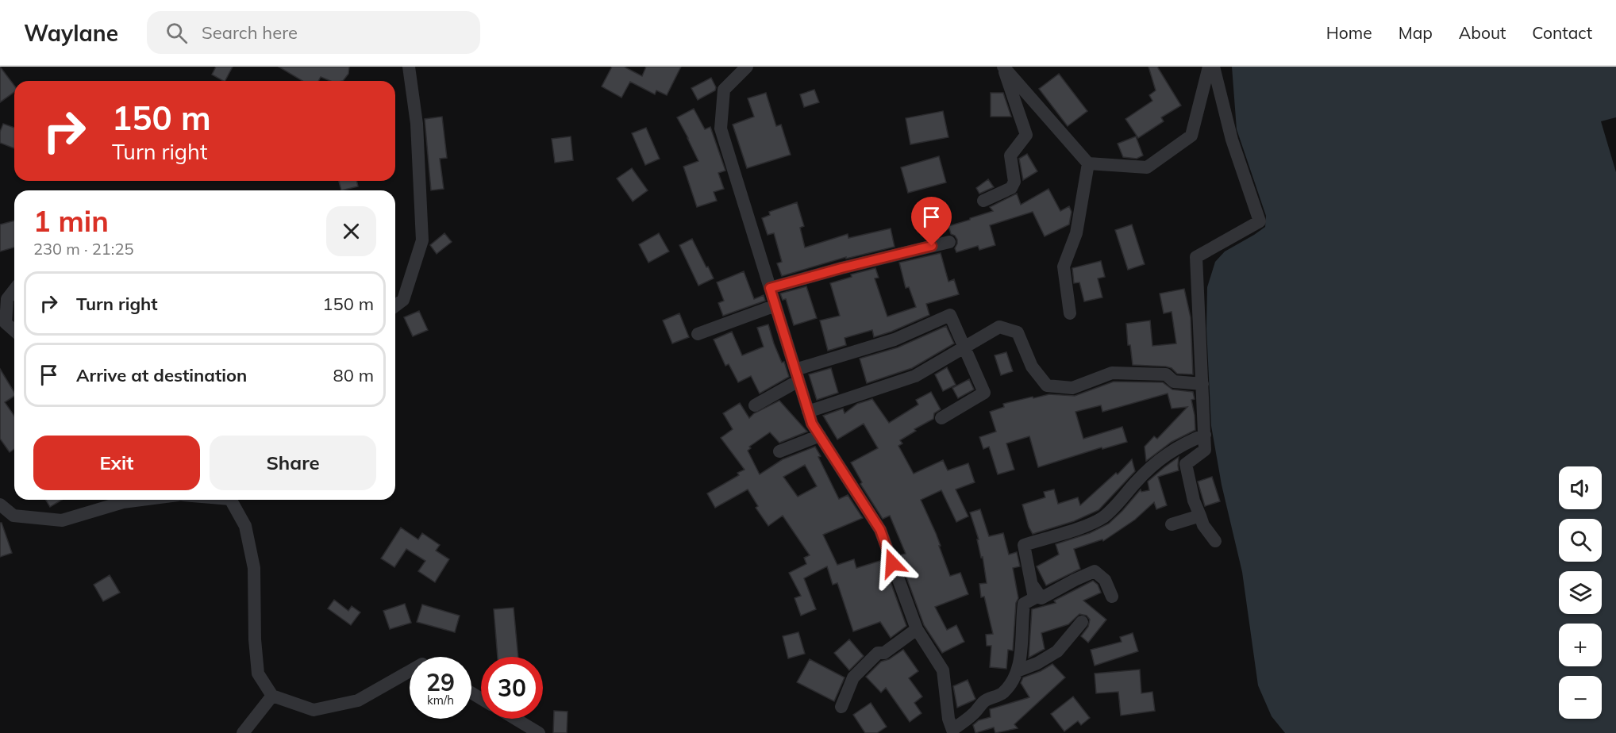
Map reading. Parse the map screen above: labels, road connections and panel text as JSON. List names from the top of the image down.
{
  "page": {
    "header": "Waylane",
    "search": "Search here",
    "nav": [
      "Home",
      "Map",
      "About",
      "Contact"
    ],
    "turn": ["150 m", "Turn right"],
    "heading": ["1 min", "230 m · 21:25"],
    "list": [
      {
        "name": "Turn right",
        "value": "150 m"
      },
      {
        "name": "Arrive at destination",
        "value": "80 m"
      }
    ],
    "buttons": ["Exit", "Share"],
    "map_buttons": ["+", "−"],
    "speed": "29 km/h",
    "limit": "30"
  }
}
